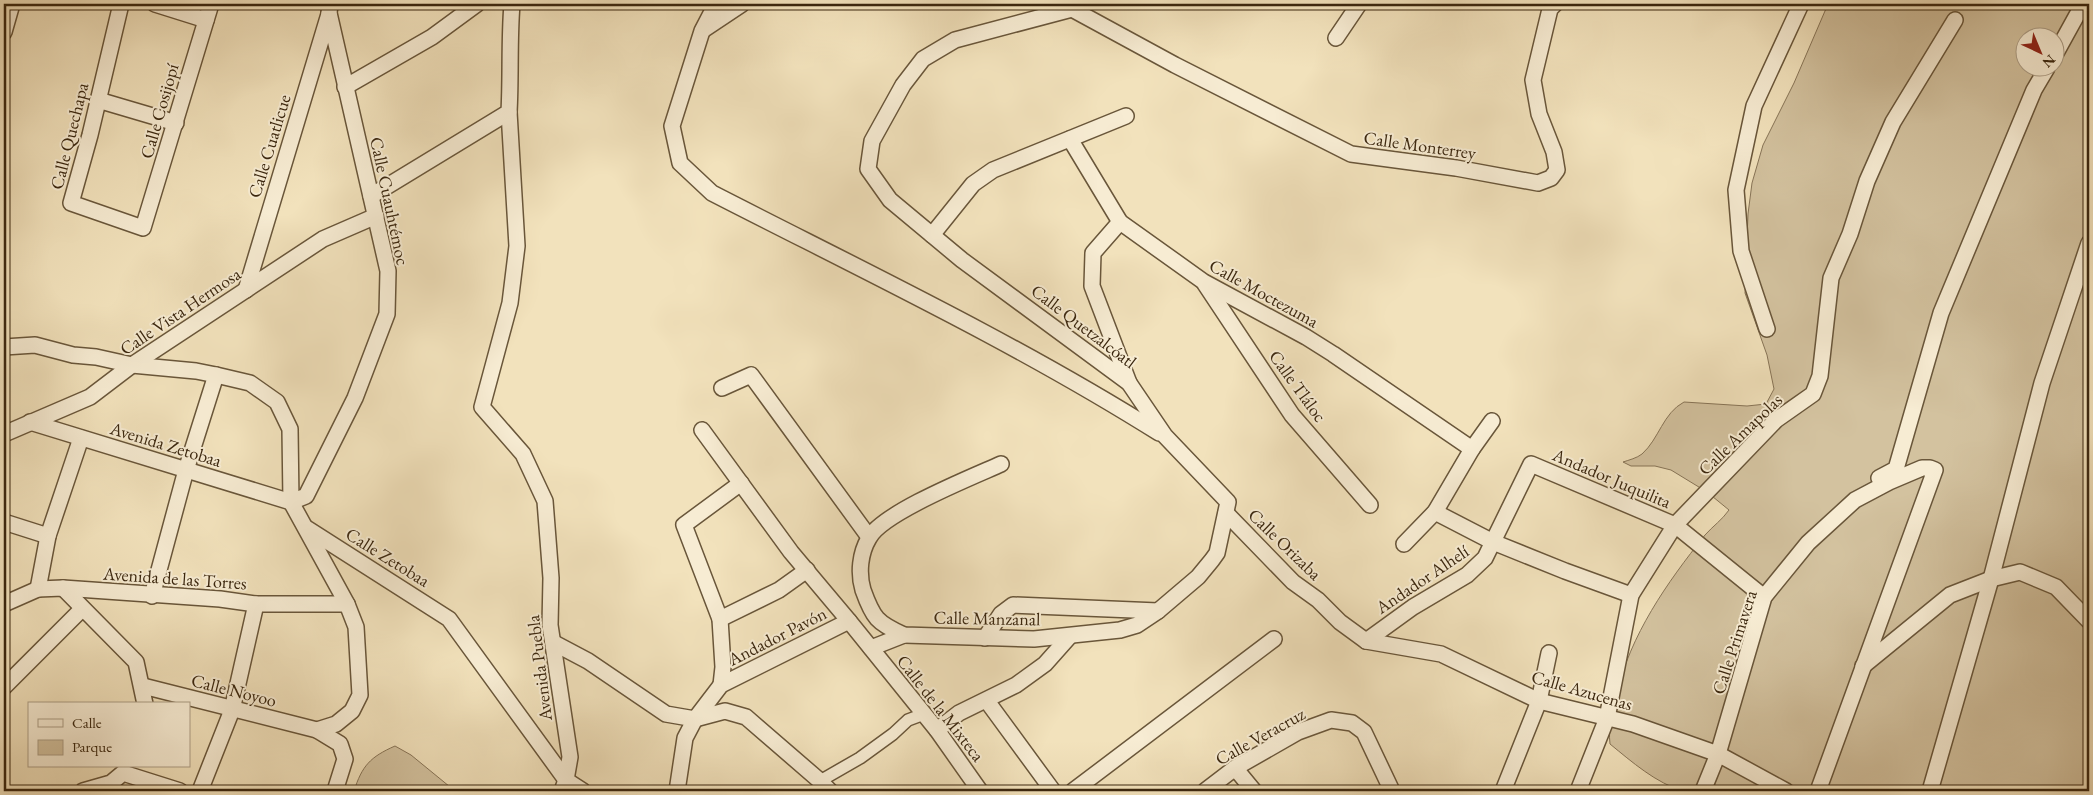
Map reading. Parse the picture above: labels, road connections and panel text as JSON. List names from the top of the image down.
{
  "streets": {
    "street": [
      "Calle Cosijopí",
      "Calle Quechapa",
      "Calle Monterrey",
      "Calle Cuatlicue",
      "Calle Cuauhtémoc",
      "Calle Moctezuma",
      "Calle Vista Hermosa",
      "Calle Quetzalcóatl",
      "Calle Tláloc",
      "Calle Amapolas",
      "Avenida Zetobaa",
      "Andador Juquilita",
      "Calle Orizaba",
      "Calle Zetobaa",
      "Avenida de las Torres",
      "Andador Alhelí",
      "Calle Manzanal",
      "Andador Pavón",
      "Calle Primavera",
      "Avenida Puebla",
      "Calle Noyoo",
      "Calle Azucenas",
      "Calle de la Mixteca",
      "Calle Veracruz"
    ]
  },
  "crossings": [
    ["Calle Cosijopí", "Calle Quechapa"],
    ["Calle Monterrey", "Calle Quetzalcóatl"],
    ["Calle Cuatlicue", "Calle Cuauhtémoc"],
    ["Calle Cuatlicue", "Calle Vista Hermosa"],
    ["Calle Cuauhtémoc", "Calle Vista Hermosa"],
    ["Calle Cuauhtémoc", "Avenida Zetobaa"],
    ["Calle Moctezuma", "Calle Tláloc"],
    ["Calle Vista Hermosa", "Avenida Zetobaa"],
    ["Calle Amapolas", "Andador Juquilita"],
    ["Calle Amapolas", "Calle Azucenas"],
    ["Andador Juquilita", "Andador Alhelí"],
    ["Calle Orizaba", "Calle Azucenas"],
    ["Calle Zetobaa", "Avenida Puebla"],
    ["Avenida de las Torres", "Calle Noyoo"],
    ["Andador Alhelí", "Calle Azucenas"],
    ["Andador Pavón", "Calle de la Mixteca"],
    ["Calle Primavera", "Calle Azucenas"]
  ],
  "legend": ["Calle", "Parque"],
  "north": "bottom right"
}
